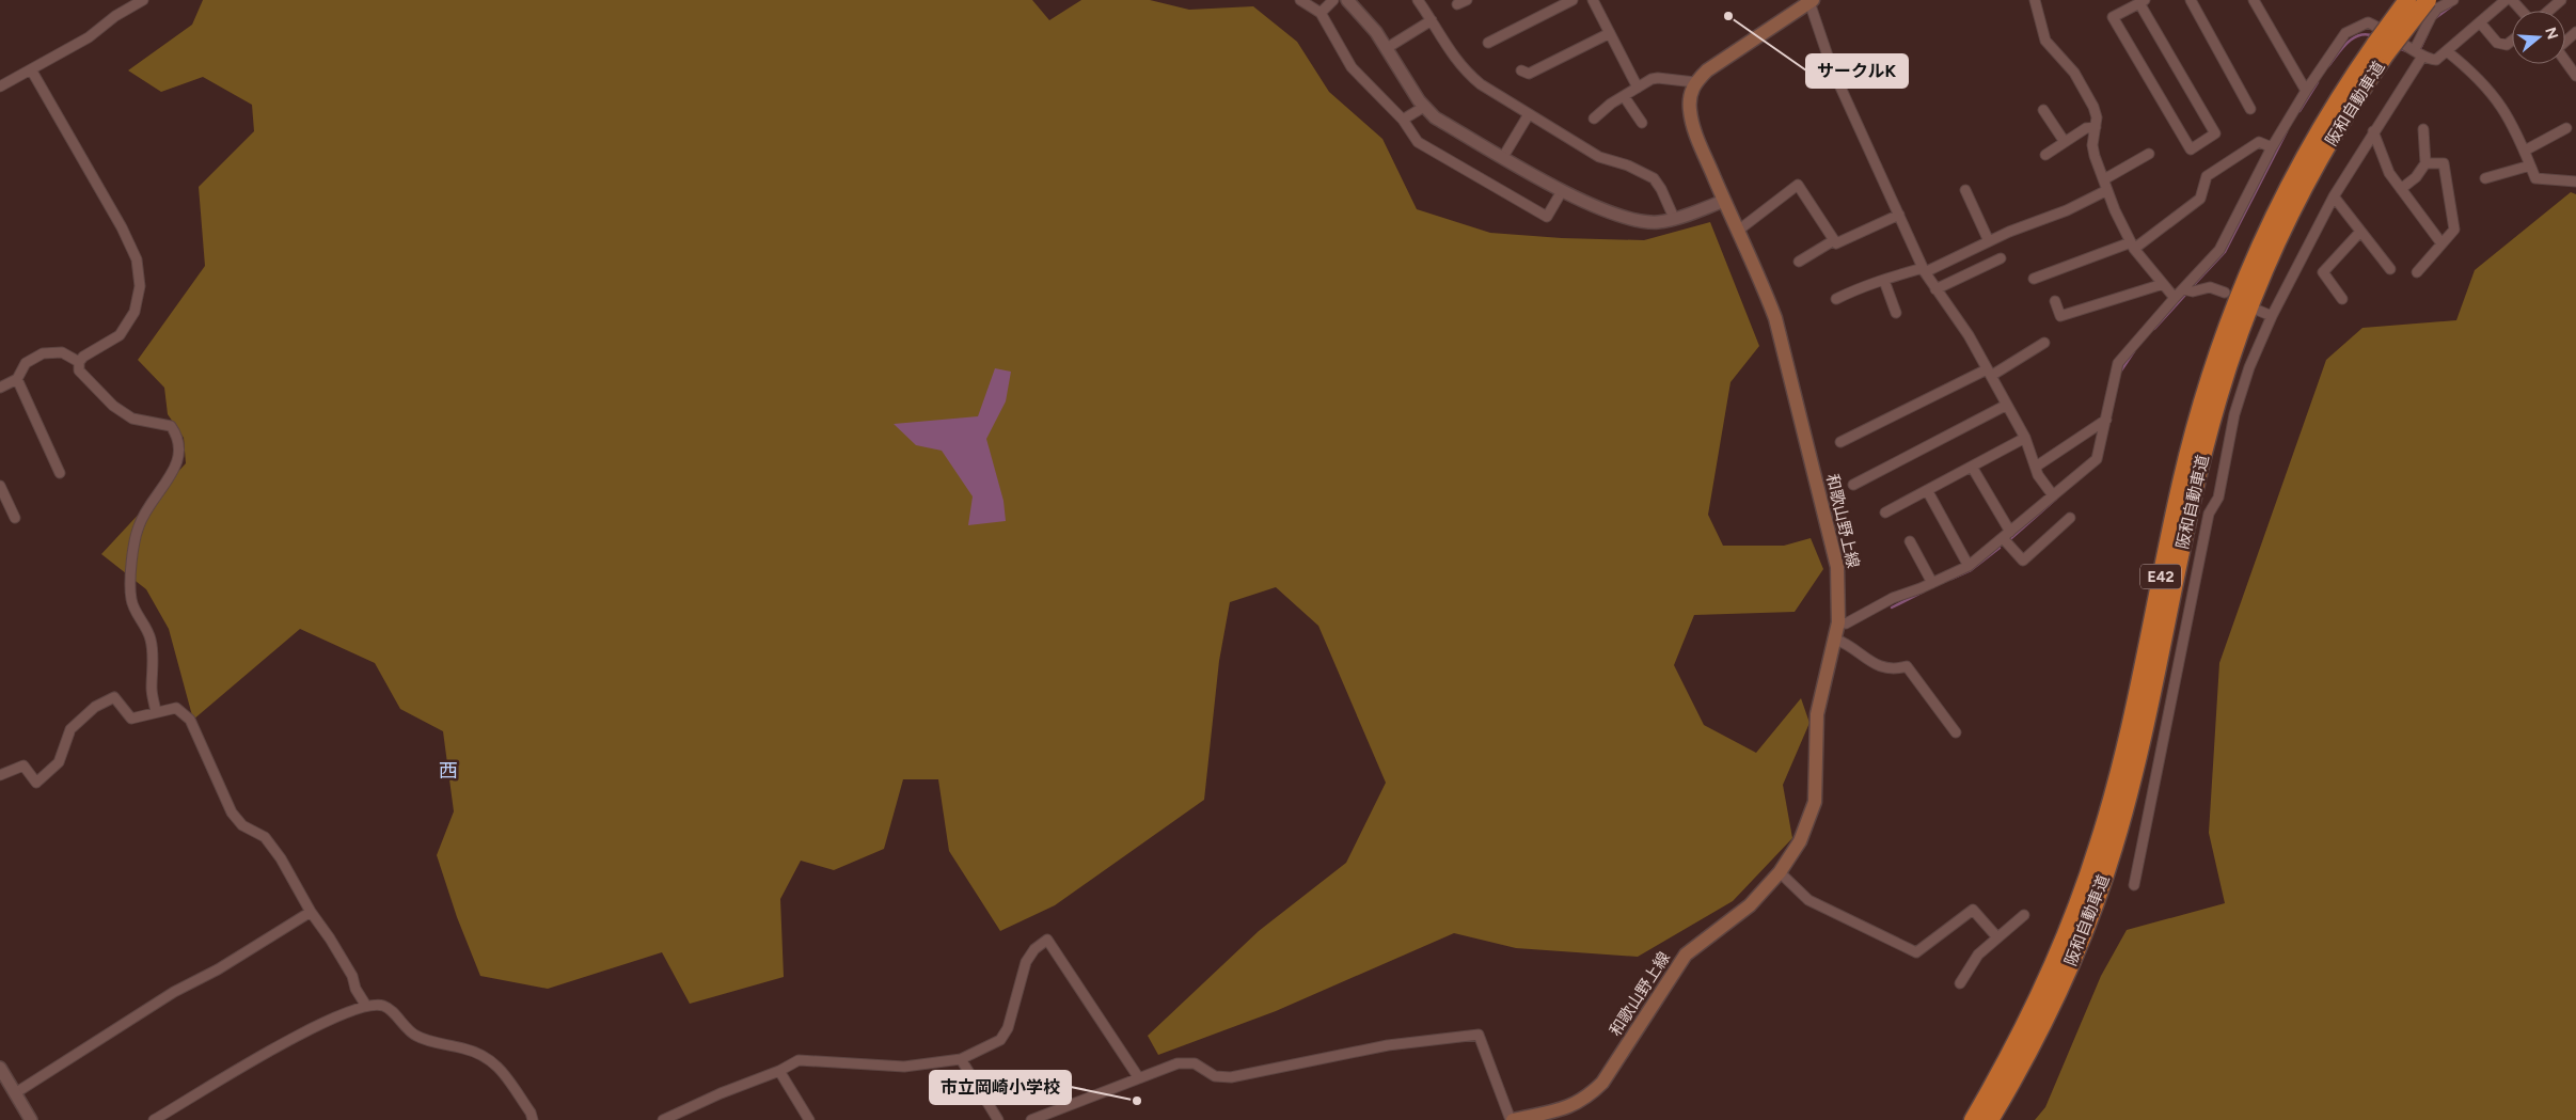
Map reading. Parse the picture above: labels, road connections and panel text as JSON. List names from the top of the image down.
{
  "streets": {
    "highway": ["阪和自動車道", "E42"],
    "main road": ["和歌山野上線"]
  },
  "districts": ["西"],
  "places": ["サークルK", "市立岡崎小学校"],
  "north": "right"
}
